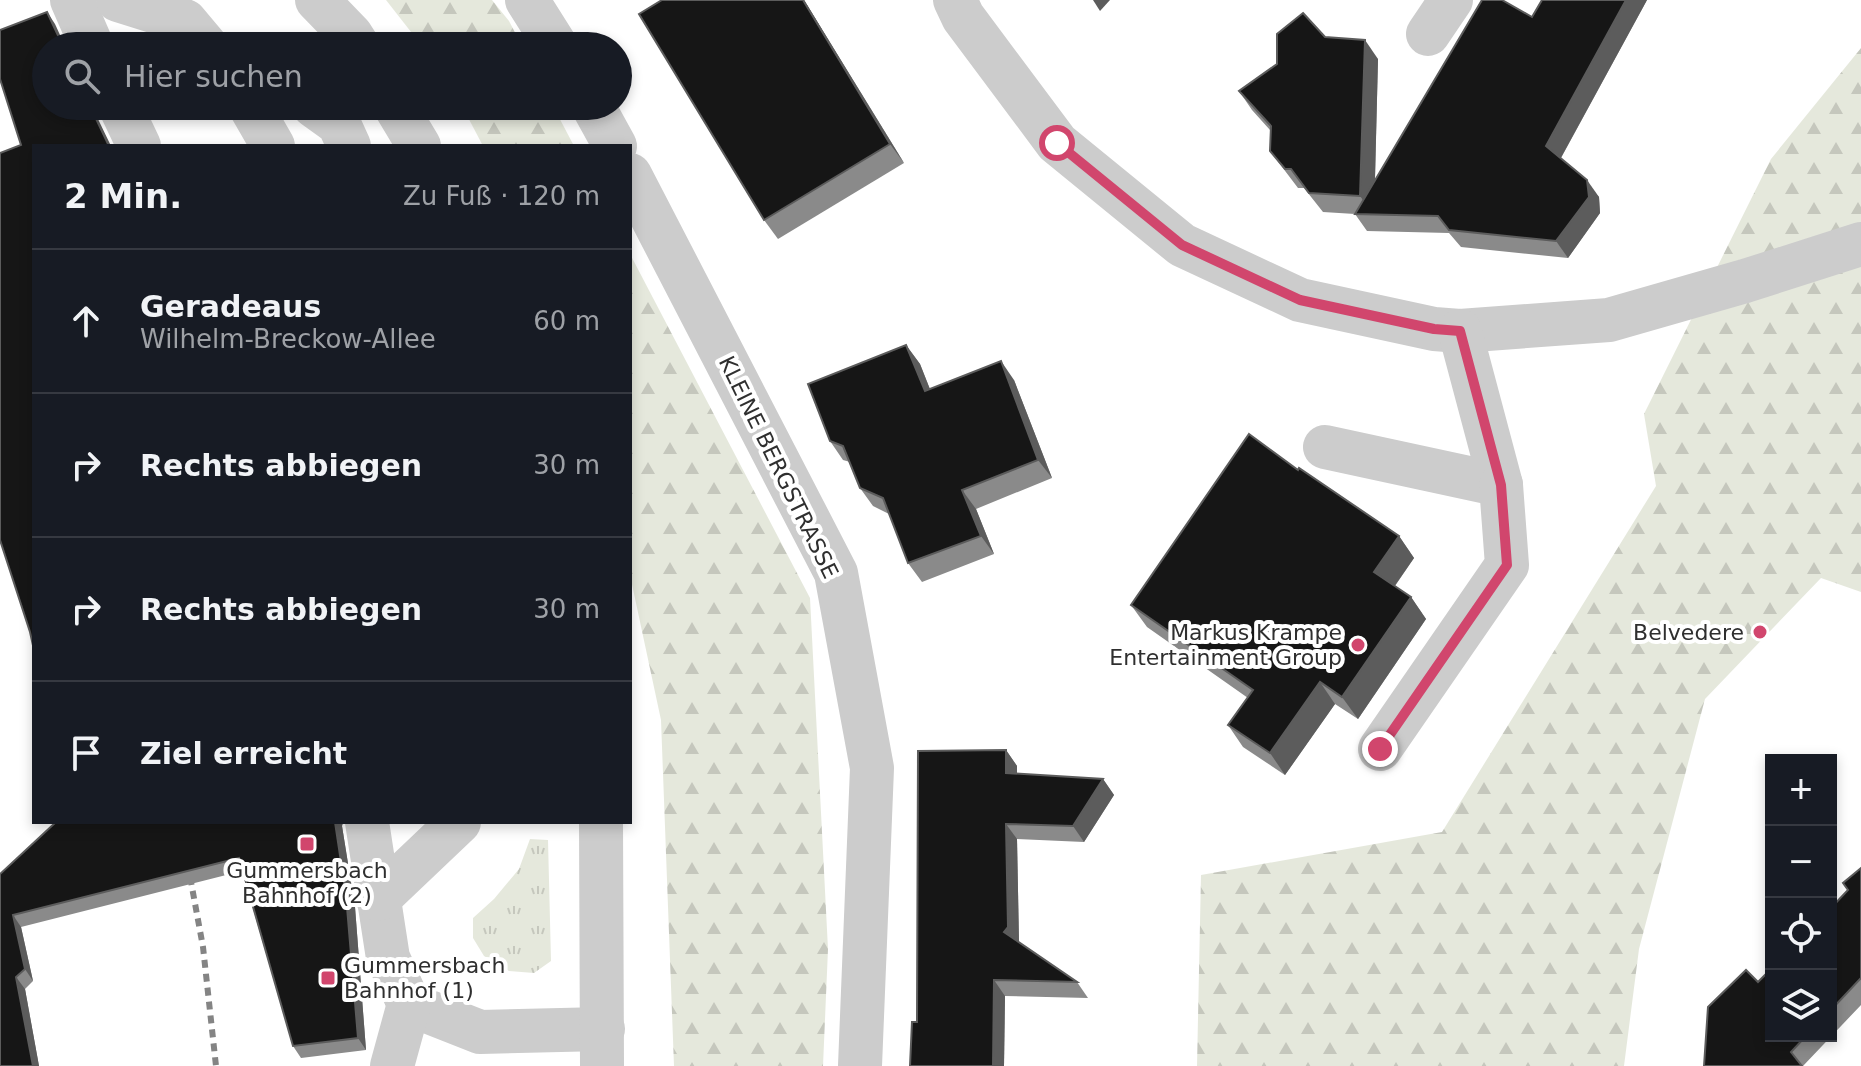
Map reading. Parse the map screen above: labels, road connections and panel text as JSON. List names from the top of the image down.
{
  "streets": {
    "street": ["KLEINE BERGSTRASSE"]
  },
  "places": {
    "other": ["Belvedere", "Markus Krampe Entertainment Group"],
    "transit": ["Gummersbach Bahnhof (2)", "Gummersbach Bahnhof (1)"]
  },
  "page": {
    "search": "Hier suchen",
    "heading": ["2 Min.", "Zu Fuß · 120 m"],
    "list": [
      ["Geradeaus", "Wilhelm-Breckow-Allee", "60 m"],
      ["Rechts abbiegen", "30 m"],
      ["Rechts abbiegen", "30 m"],
      "Ziel erreicht"
    ],
    "map_buttons": ["+", "−"]
  }
}
